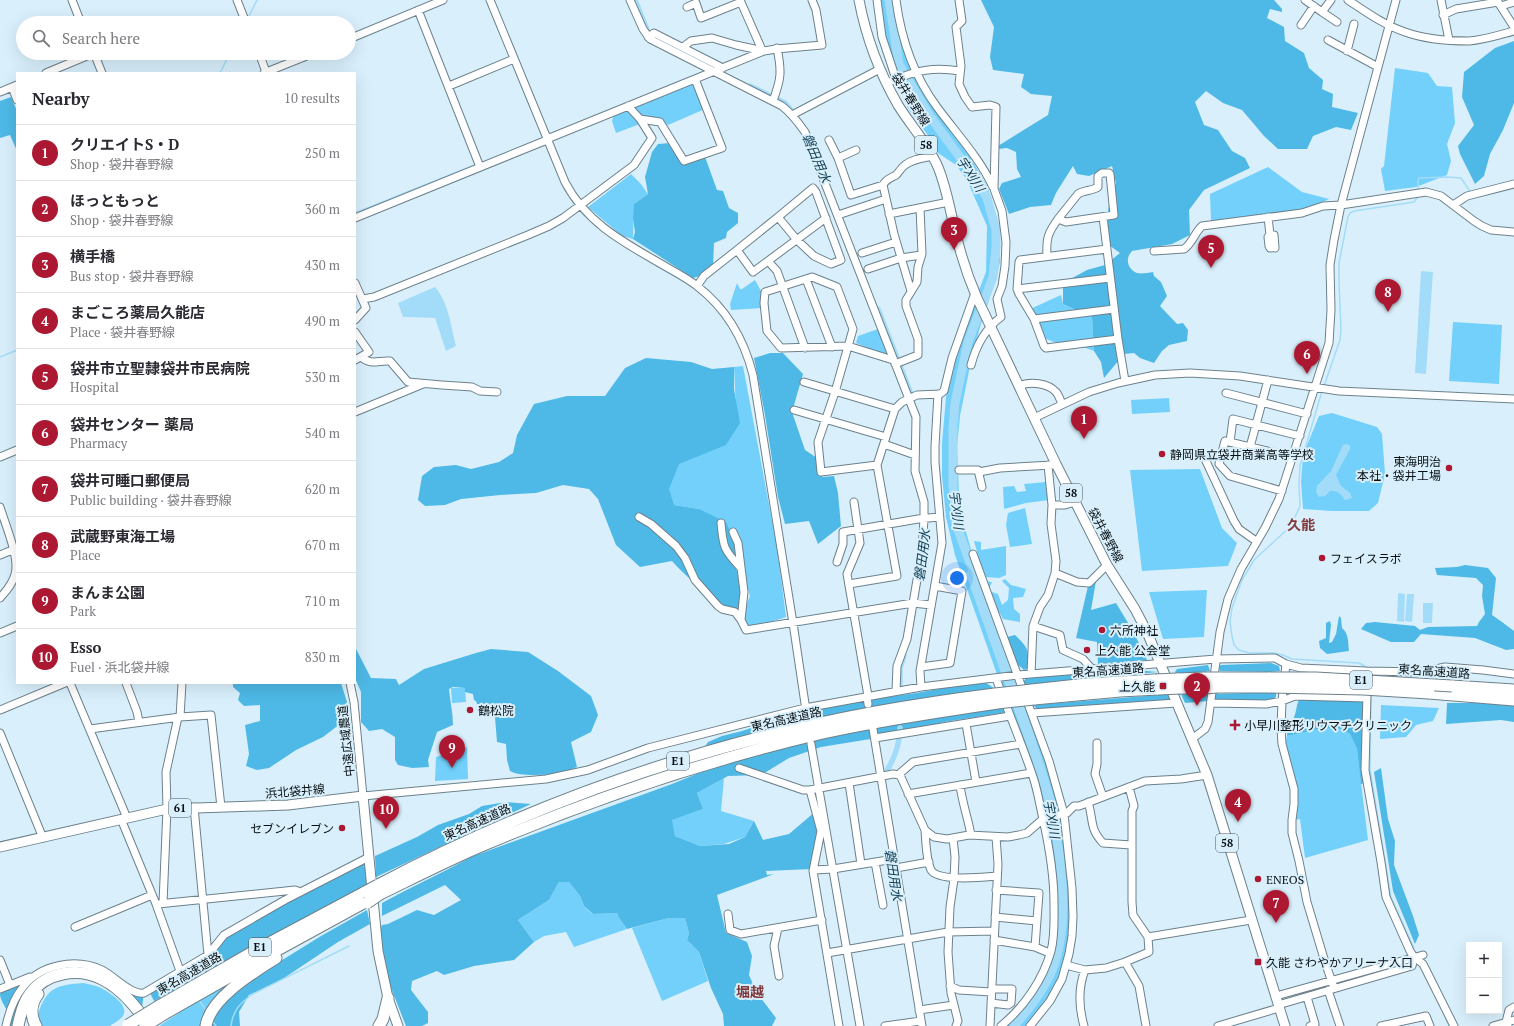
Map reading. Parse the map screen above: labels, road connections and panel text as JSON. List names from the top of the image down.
{
  "streets": {
    "highway": ["東名高速道路", "E1"],
    "main road": [
      "袋井春野線",
      "58",
      "浜北袋井線",
      "61"
    ],
    "street": ["中遠広域農道"]
  },
  "crossings": [
    ["中遠広域農道", "浜北袋井線"]
  ],
  "districts": ["久能", "堀越"],
  "water": ["磐田用水", "宇刈川"],
  "places": {
    "other": [
      "静岡県立袋井商業高等学校",
      "東海明治 本社・袋井工場",
      "フェイスラボ",
      "六所神社",
      "上久能 公会堂",
      "鶴松院",
      "セブンイレブン",
      "ENEOS"
    ],
    "transit": ["上久能", "久能 さわやかアリーナ入口"],
    "health": ["小早川整形リウマチクリニック"]
  },
  "page": {
    "search": "Search here",
    "heading": ["Nearby", "10 results"],
    "list": [
      {
        "mark": "1",
        "name": "クリエイトS・D",
        "note": "Shop · 袋井春野線",
        "value": "250 m"
      },
      {
        "mark": "2",
        "name": "ほっともっと",
        "note": "Shop · 袋井春野線",
        "value": "360 m"
      },
      {
        "mark": "3",
        "name": "横手橋",
        "note": "Bus stop · 袋井春野線",
        "value": "430 m"
      },
      {
        "mark": "4",
        "name": "まごころ薬局久能店",
        "note": "Place · 袋井春野線",
        "value": "490 m"
      },
      {
        "mark": "5",
        "name": "袋井市立聖隷袋井市民病院",
        "note": "Hospital",
        "value": "530 m"
      },
      {
        "mark": "6",
        "name": "袋井センター 薬局",
        "note": "Pharmacy",
        "value": "540 m"
      },
      {
        "mark": "7",
        "name": "袋井可睡口郵便局",
        "note": "Public building · 袋井春野線",
        "value": "620 m"
      },
      {
        "mark": "8",
        "name": "武蔵野東海工場",
        "note": "Place",
        "value": "670 m"
      },
      {
        "mark": "9",
        "name": "まんま公園",
        "note": "Park",
        "value": "710 m"
      },
      {
        "mark": "10",
        "name": "Esso",
        "note": "Fuel · 浜北袋井線",
        "value": "830 m"
      }
    ],
    "pins": [
      "3",
      "5",
      "8",
      "6",
      "1",
      "2",
      "9",
      "4",
      "10",
      "7"
    ],
    "map_buttons": ["+", "−"]
  }
}
